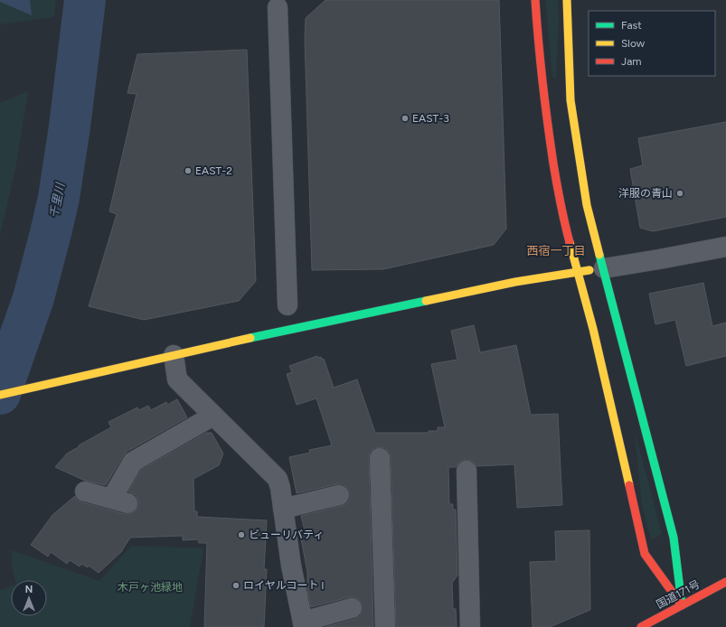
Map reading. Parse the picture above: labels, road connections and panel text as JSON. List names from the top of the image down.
{
  "streets": {
    "main road": ["国道171号"]
  },
  "districts": ["西宿一丁目"],
  "water": ["千里川"],
  "parks": ["木戸ヶ池緑地"],
  "places": [
    "EAST-3",
    "EAST-2",
    "洋服の青山",
    "ビューリバティ",
    "ロイヤルコート I"
  ],
  "legend": ["Fast", "Slow", "Jam"],
  "north": "top"
}
